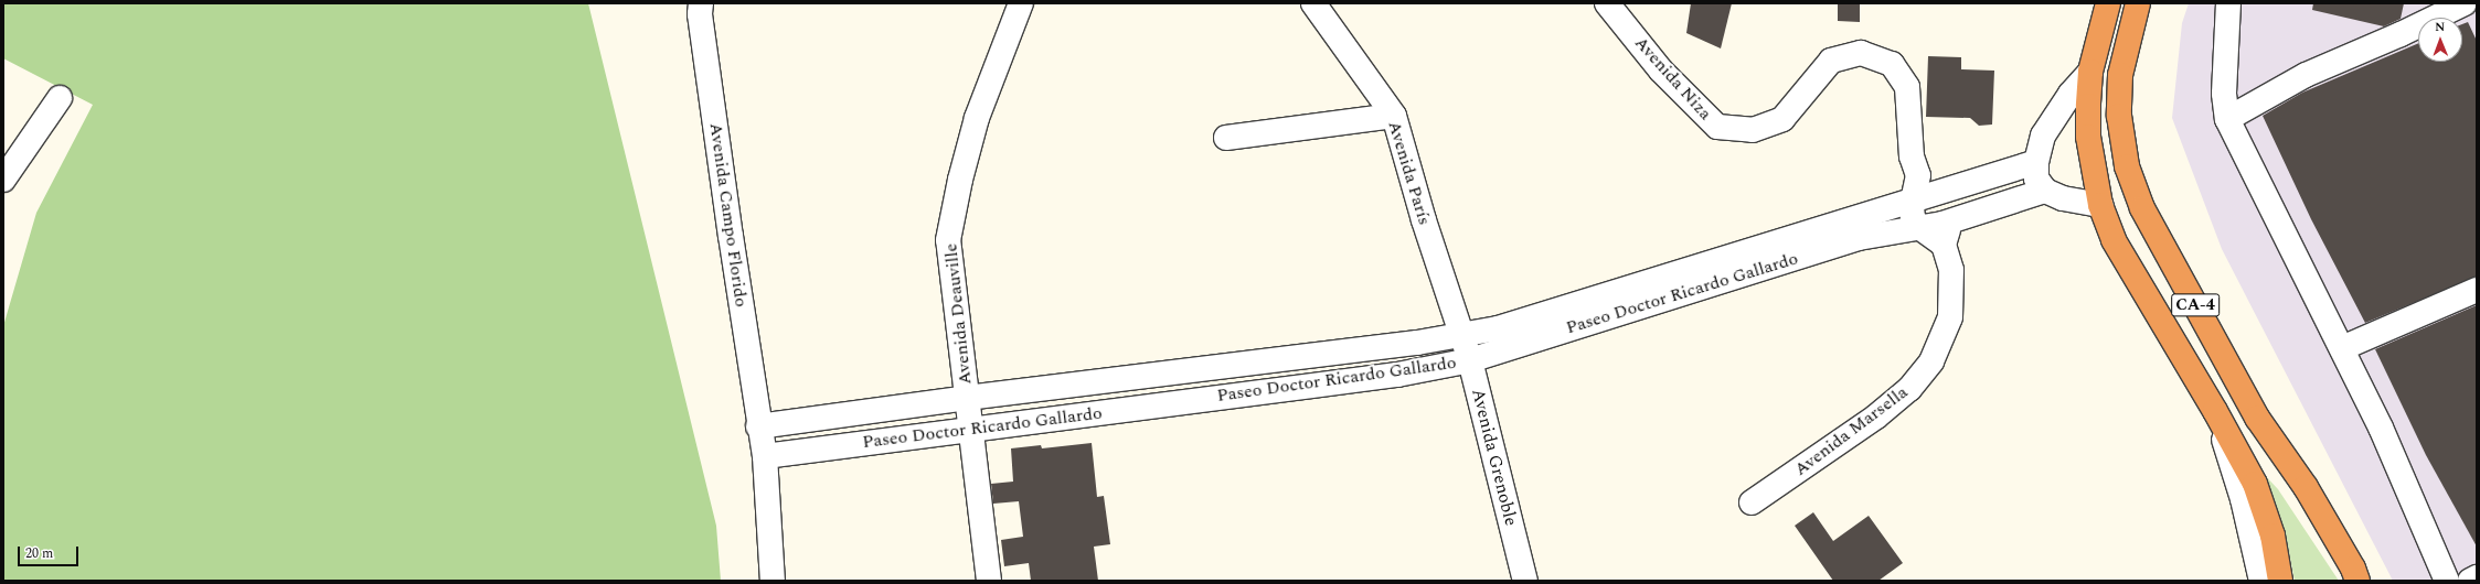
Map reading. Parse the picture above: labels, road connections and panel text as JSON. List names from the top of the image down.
{
  "streets": {
    "highway": ["CA-4"],
    "street": [
      "Avenida Niza",
      "Avenida París",
      "Avenida Campo Florido",
      "Paseo Doctor Ricardo Gallardo",
      "Avenida Deauville",
      "Avenida Marsella",
      "Avenida Grenoble"
    ]
  },
  "crossings": [
    ["Avenida París", "Paseo Doctor Ricardo Gallardo"],
    ["Avenida París", "Avenida Grenoble"],
    ["Avenida Campo Florido", "Paseo Doctor Ricardo Gallardo"],
    ["Paseo Doctor Ricardo Gallardo", "Avenida Deauville"],
    ["Paseo Doctor Ricardo Gallardo", "Avenida Grenoble"]
  ],
  "scale_bar": "20 m",
  "north": "top"
}
